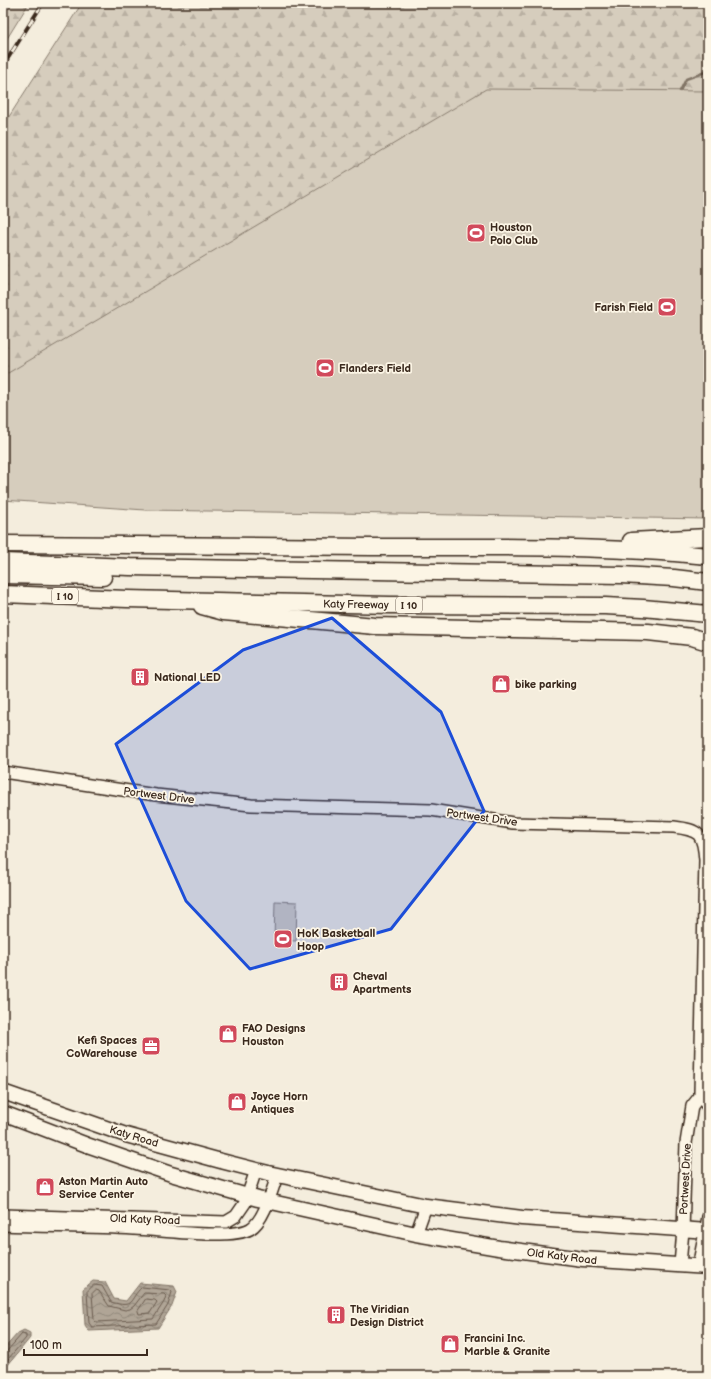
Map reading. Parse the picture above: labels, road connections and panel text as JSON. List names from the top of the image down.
{
  "streets": {
    "highway": ["I 10", "Katy Freeway"],
    "main road": ["Katy Road", "Old Katy Road"],
    "street": ["Portwest Drive"]
  },
  "crossings": [
    ["Portwest Drive", "Old Katy Road"],
    ["Katy Road", "Old Katy Road"]
  ],
  "places": {
    "sports": [
      "Houston Polo Club",
      "Farish Field",
      "Flanders Field",
      "HoK Basketball Hoop"
    ],
    "building": ["National LED", "Cheval Apartments", "The Viridian Design District"],
    "shop": [
      "bike parking",
      "FAO Designs Houston",
      "Joyce Horn Antiques",
      "Aston Martin Auto Service Center",
      "Francini Inc. Marble & Granite"
    ],
    "office": ["Kefi Spaces CoWarehouse"]
  },
  "scale_bar": "100 m"
}
